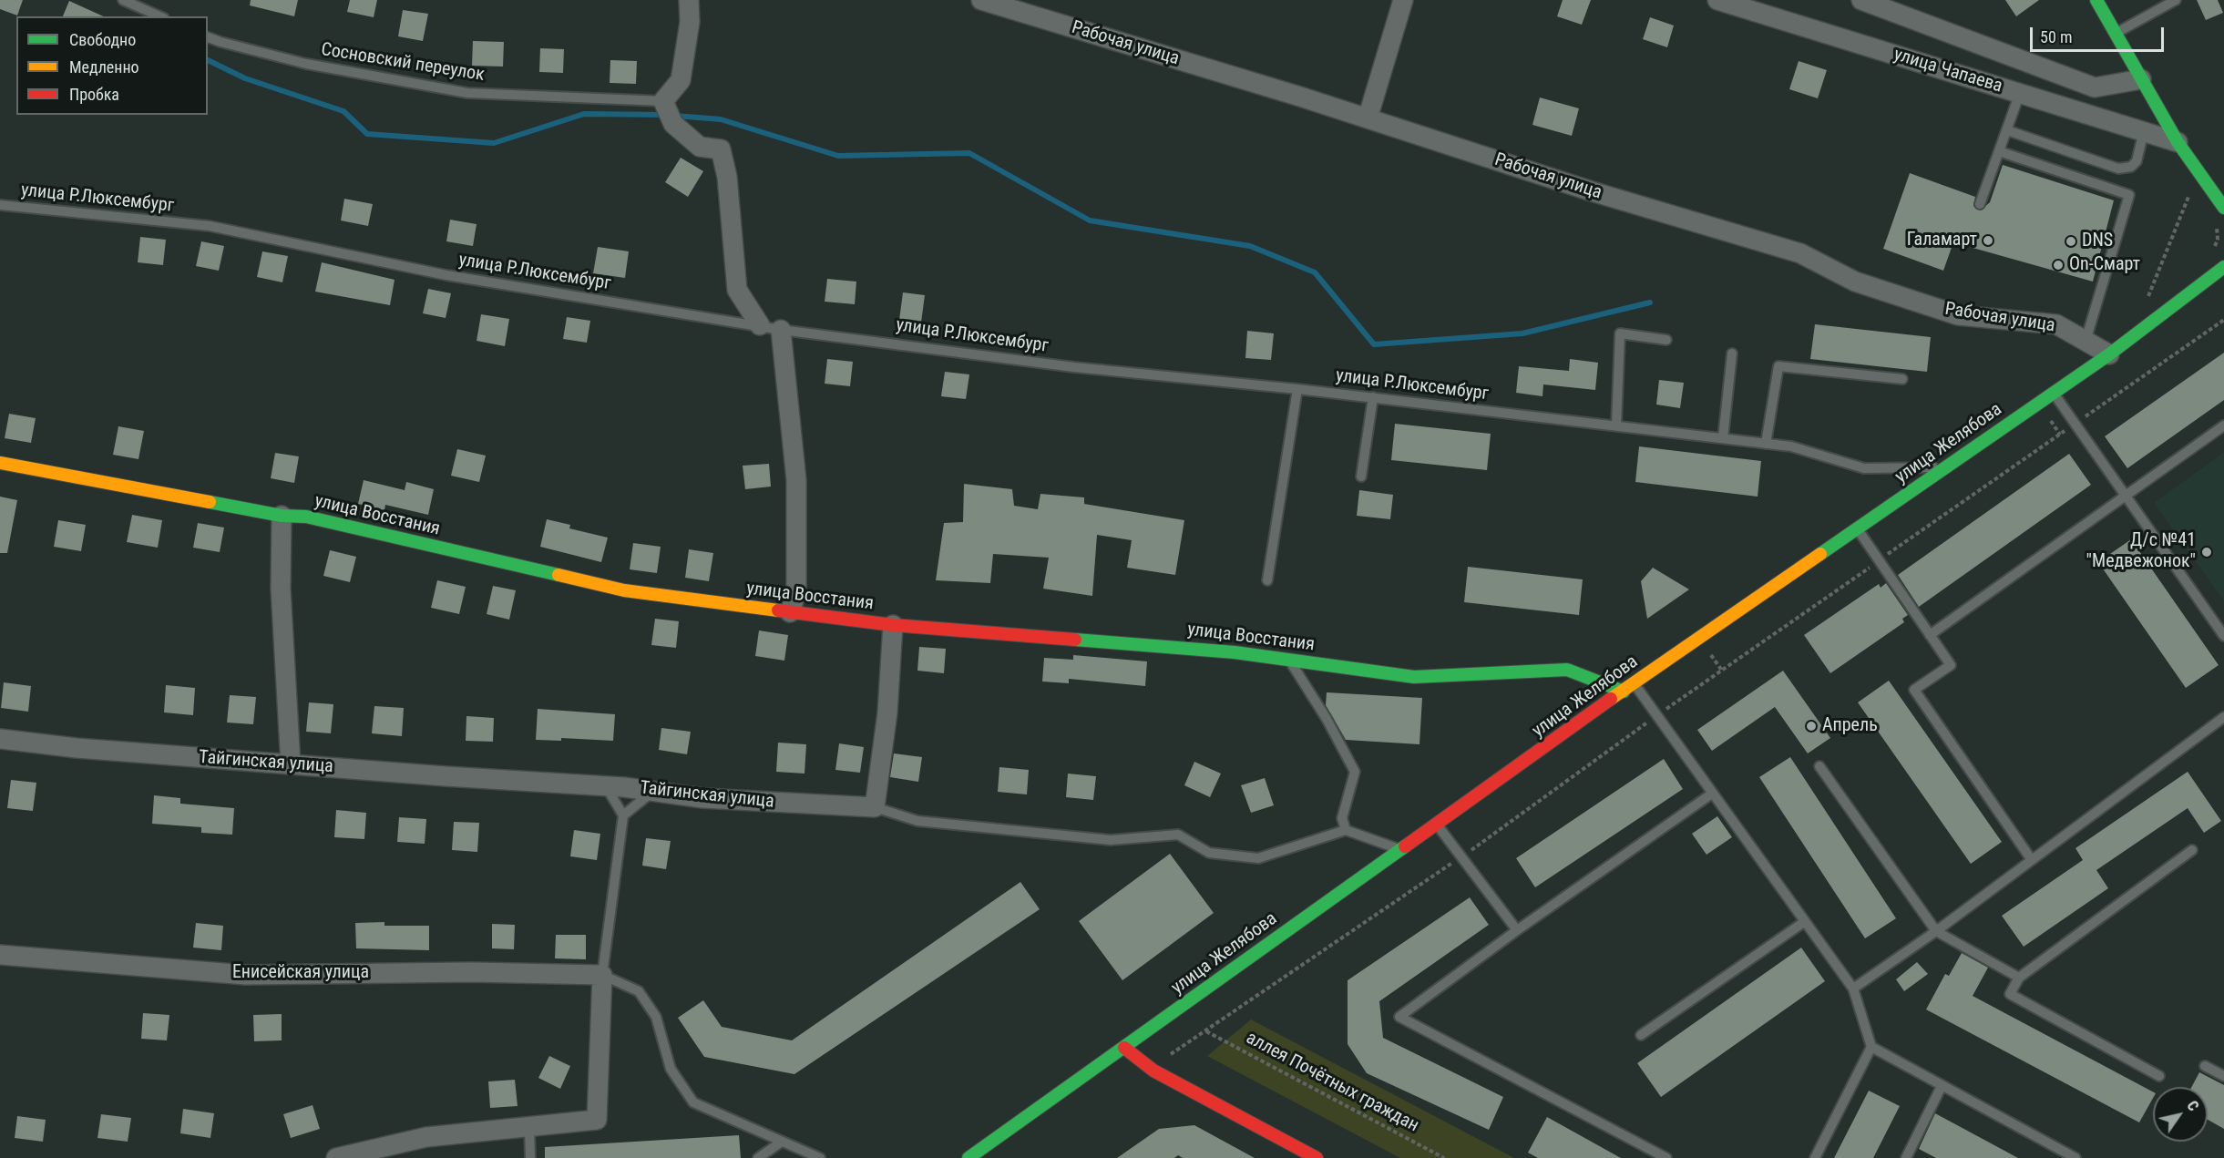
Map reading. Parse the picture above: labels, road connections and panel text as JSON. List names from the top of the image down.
{
  "streets": {
    "street": [
      "Рабочая улица",
      "улица Чапаева",
      "улица Желябова",
      "улица Восстания",
      "Тайгинская улица",
      "Енисейская улица"
    ],
    "lane": ["Сосновский переулок", "улица Р.Люксембург"],
    "path": ["аллея Почётных граждан"]
  },
  "crossings": [
    ["Рабочая улица", "улица Желябова"],
    ["улица Р.Люксембург", "улица Желябова"],
    ["улица Желябова", "улица Восстания"]
  ],
  "places": [
    "Галамарт",
    "DNS",
    "On-Смарт",
    "Д/с №41 \"Медвежонок\"",
    "Апрель"
  ],
  "legend": ["Свободно", "Медленно", "Пробка"],
  "scale_bar": "50 m",
  "north": "top right"
}
